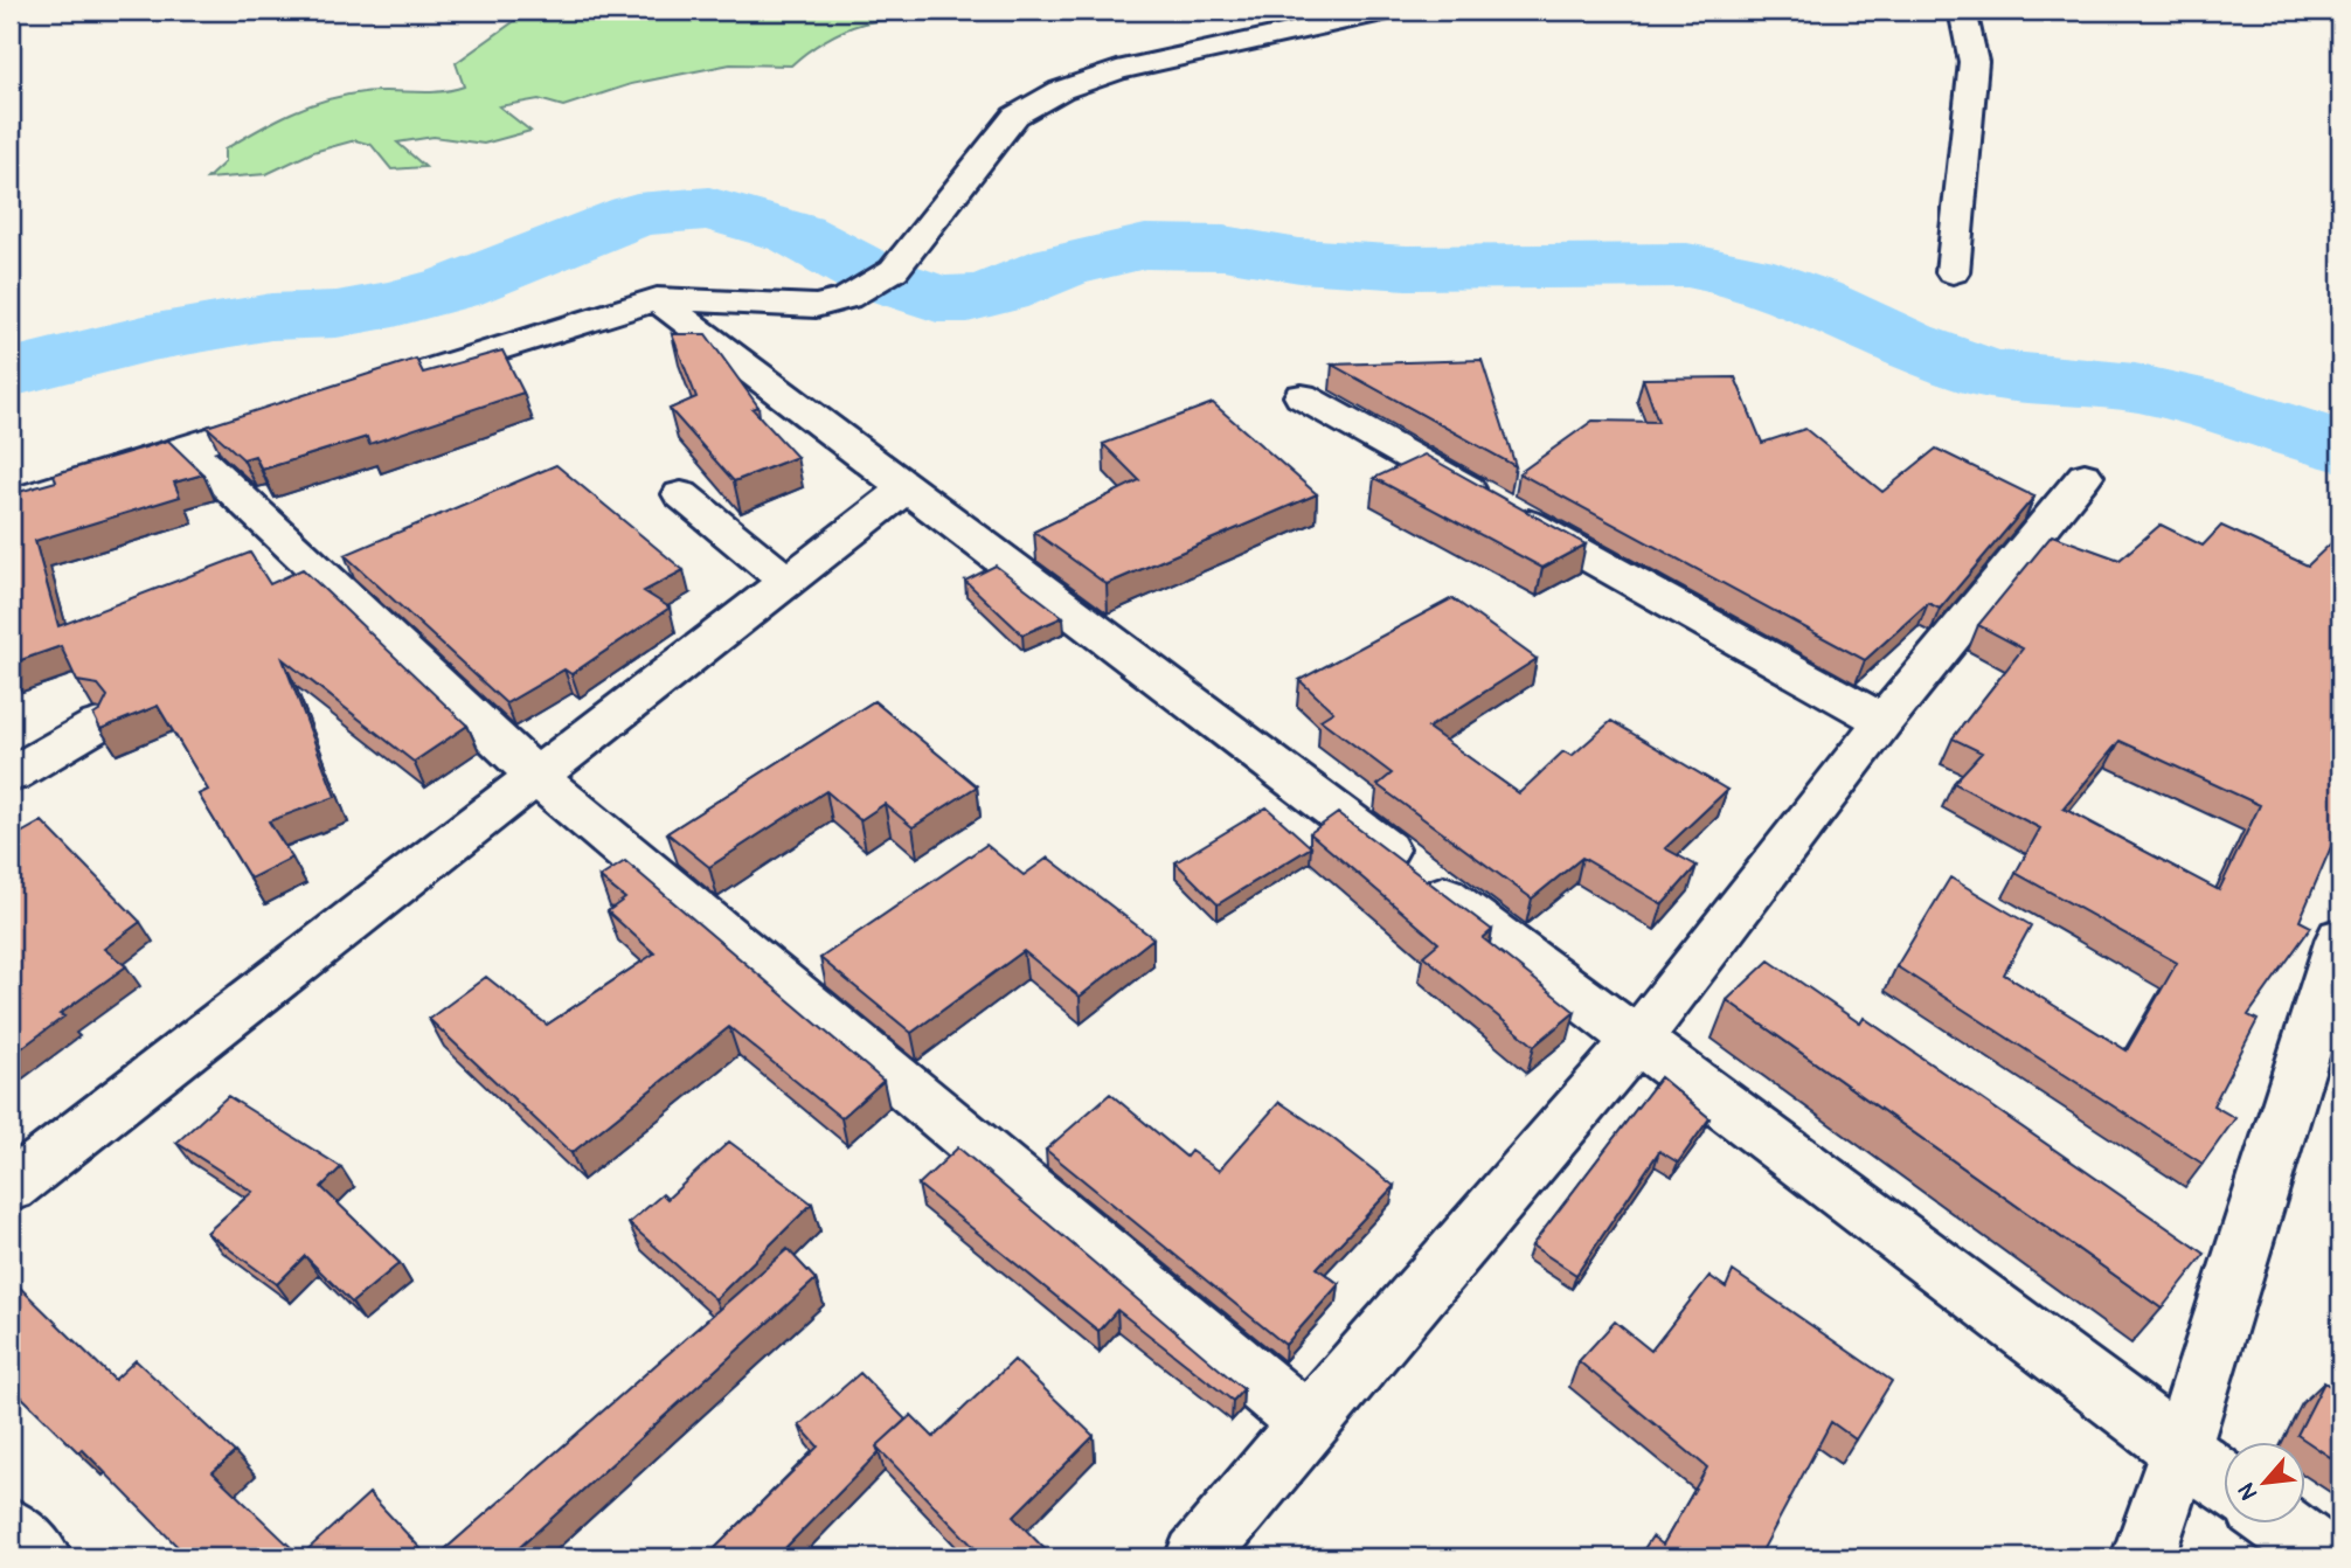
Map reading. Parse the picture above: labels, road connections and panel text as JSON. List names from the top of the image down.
{
  "north": "bottom left"
}
